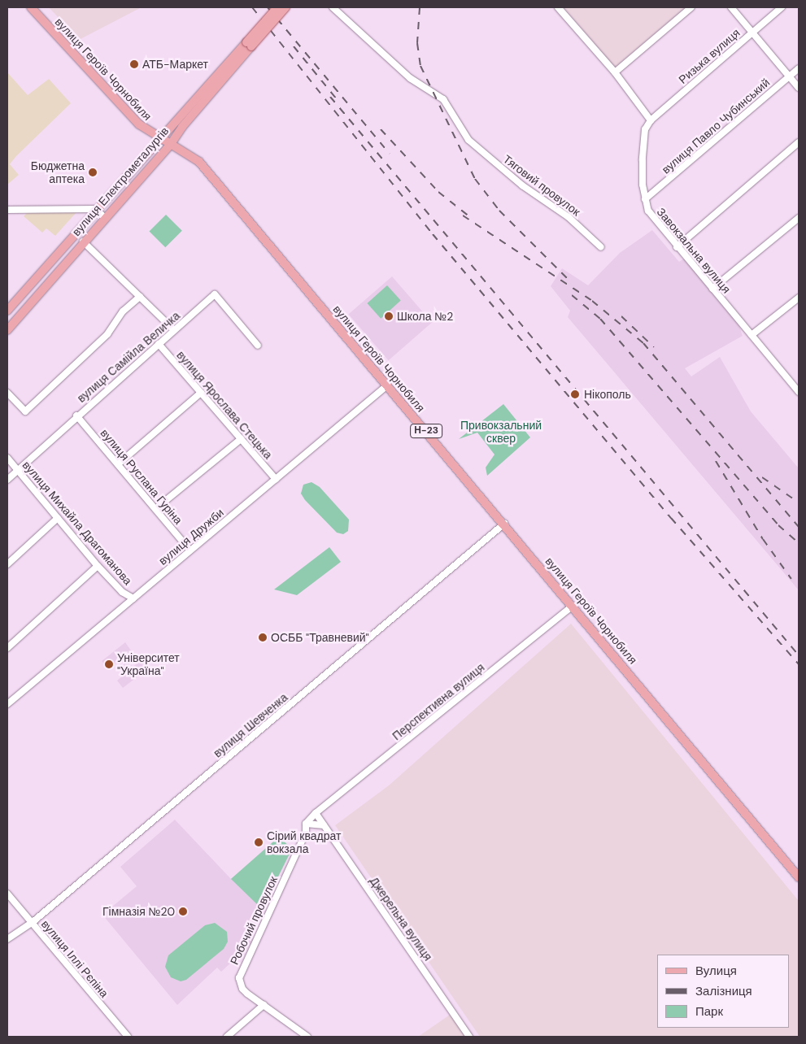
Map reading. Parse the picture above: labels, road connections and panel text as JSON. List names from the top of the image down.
{
  "streets": {
    "main road": ["вулиця Героїв Чорнобиля", "вулиця Електрометалургів", "Н-23"],
    "street": [
      "Ризька вулиця",
      "вулиця Павло Чубинський",
      "Тяговий провулок",
      "Завокзальна вулиця",
      "вулиця Самійла Величка",
      "вулиця Ярослава Стецька",
      "вулиця Руслана Гуріна",
      "вулиця Михайла Драгоманова",
      "вулиця Дружби",
      "Перспективна вулиця",
      "вулиця Шевченка",
      "Джерельна вулиця",
      "Робочий провулок",
      "вулиця Іллі Рєпіна"
    ]
  },
  "crossings": [
    ["Ризька вулиця", "Завокзальна вулиця"],
    ["вулиця Героїв Чорнобиля", "вулиця Електрометалургів"],
    ["вулиця Героїв Чорнобиля", "вулиця Дружби"],
    ["вулиця Героїв Чорнобиля", "Перспективна вулиця"],
    ["вулиця Героїв Чорнобиля", "вулиця Шевченка"],
    ["вулиця Павло Чубинський", "Завокзальна вулиця"],
    ["вулиця Самійла Величка", "вулиця Ярослава Стецька"],
    ["вулиця Самійла Величка", "вулиця Руслана Гуріна"],
    ["вулиця Самійла Величка", "вулиця Михайла Драгоманова"],
    ["вулиця Ярослава Стецька", "вулиця Дружби"],
    ["вулиця Руслана Гуріна", "вулиця Дружби"],
    ["вулиця Михайла Драгоманова", "вулиця Дружби"],
    ["Перспективна вулиця", "Джерельна вулиця"],
    ["Перспективна вулиця", "Робочий провулок"],
    ["вулиця Шевченка", "вулиця Іллі Рєпіна"],
    ["Джерельна вулиця", "Робочий провулок"]
  ],
  "parks": ["Привокзальний сквер"],
  "places": [
    "АТБ-Маркет",
    "Бюджетна аптека",
    "Школа №2",
    "Нікополь",
    "ОСББ \"Травневий\"",
    "Університет \"Україна\"",
    "Сірий квадрат вокзала",
    "Гімназія №20"
  ],
  "legend": ["Вулиця", "Залізниця", "Парк"]
}
